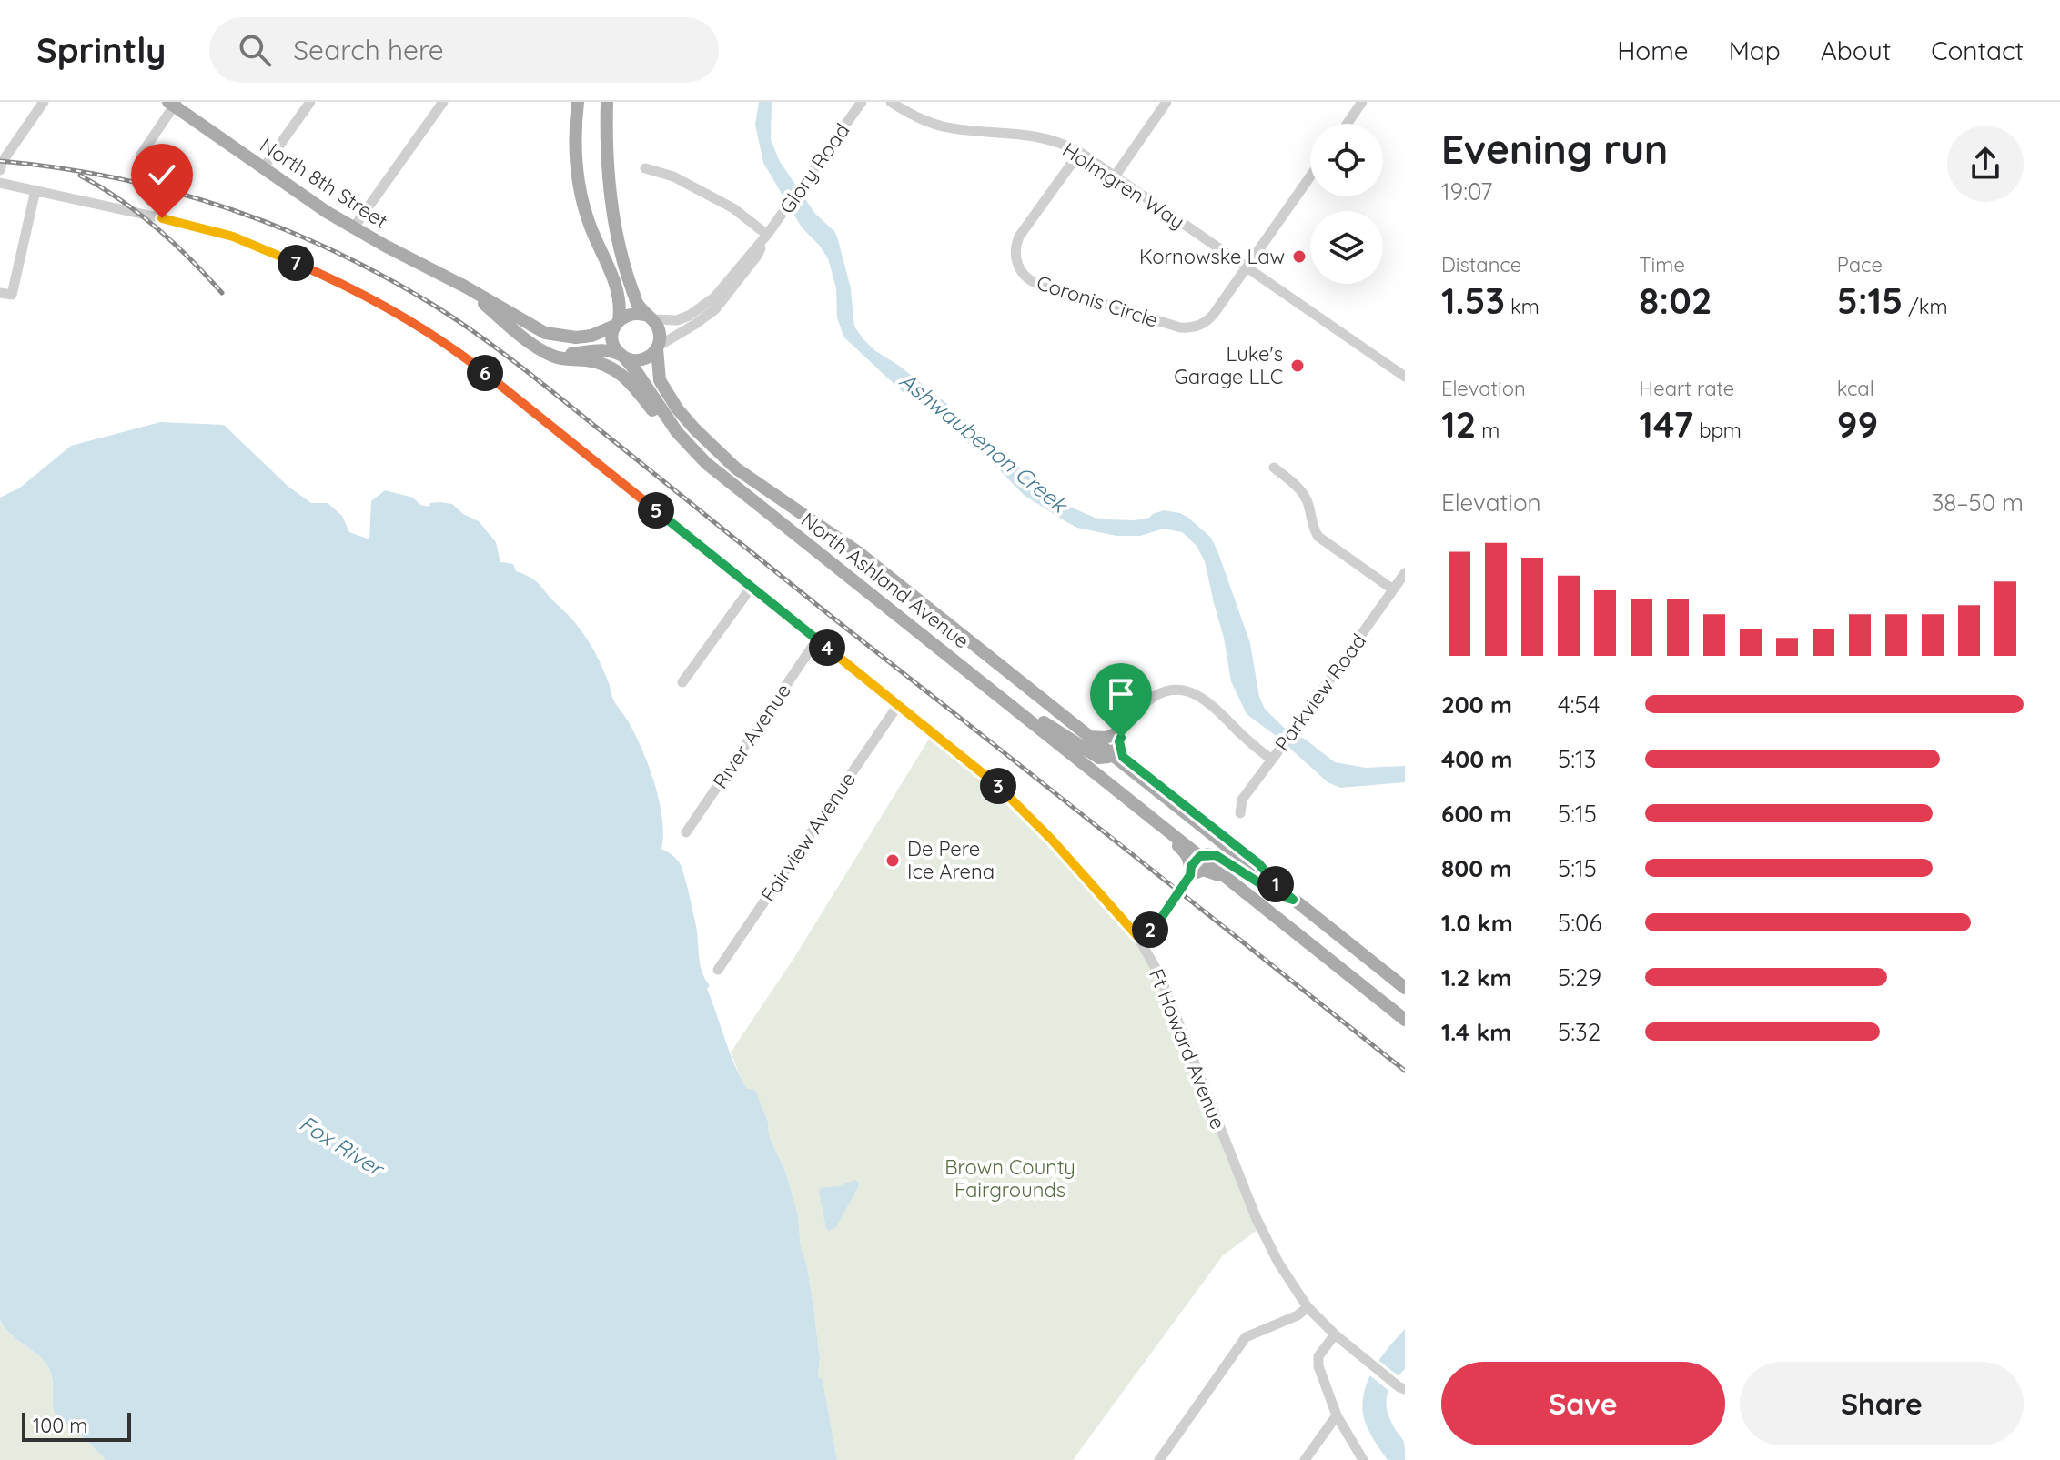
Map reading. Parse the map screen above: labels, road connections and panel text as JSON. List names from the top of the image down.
{
  "streets": {
    "main road": ["North 8th Street", "North Ashland Avenue"],
    "street": [
      "Glory Road",
      "Holmgren Way",
      "Coronis Circle",
      "Parkview Road",
      "River Avenue",
      "Fairview Avenue",
      "Ft Howard Avenue"
    ]
  },
  "crossings": [
    ["Glory Road", "North 8th Street"],
    ["Glory Road", "North Ashland Avenue"],
    ["North 8th Street", "North Ashland Avenue"],
    ["Holmgren Way", "Coronis Circle"],
    ["River Avenue", "Ft Howard Avenue"],
    ["Fairview Avenue", "Ft Howard Avenue"]
  ],
  "water": ["Ashwaubenon Creek", "Fox River"],
  "parks": ["Brown County Fairgrounds"],
  "places": ["Kornowske Law", "Luke's Garage LLC", "De Pere Ice Arena"],
  "scale_bar": "100 m",
  "page": {
    "header": "Sprintly",
    "search": "Search here",
    "nav": [
      "Home",
      "Map",
      "About",
      "Contact"
    ],
    "heading": ["Evening run", "19:07"],
    "stats": [
      ["Distance", "1.53 km"],
      ["Time", "8:02"],
      ["Pace", "5:15 /km"],
      ["Elevation", "12 m"],
      ["Heart rate", "147 bpm"],
      ["kcal", "99"]
    ],
    "pins": [
      "7",
      "6",
      "5",
      "4",
      "3",
      "1",
      "2"
    ],
    "chart": ["Elevation", "38–50 m"],
    "list": [
      {
        "name": "200 m",
        "note": "4:54"
      },
      {
        "name": "400 m",
        "note": "5:13"
      },
      {
        "name": "600 m",
        "note": "5:15"
      },
      {
        "name": "800 m",
        "note": "5:15"
      },
      {
        "name": "1.0 km",
        "note": "5:06"
      },
      {
        "name": "1.2 km",
        "note": "5:29"
      },
      {
        "name": "1.4 km",
        "note": "5:32"
      }
    ],
    "buttons": ["Save", "Share"],
    "scale": "100 m"
  }
}
